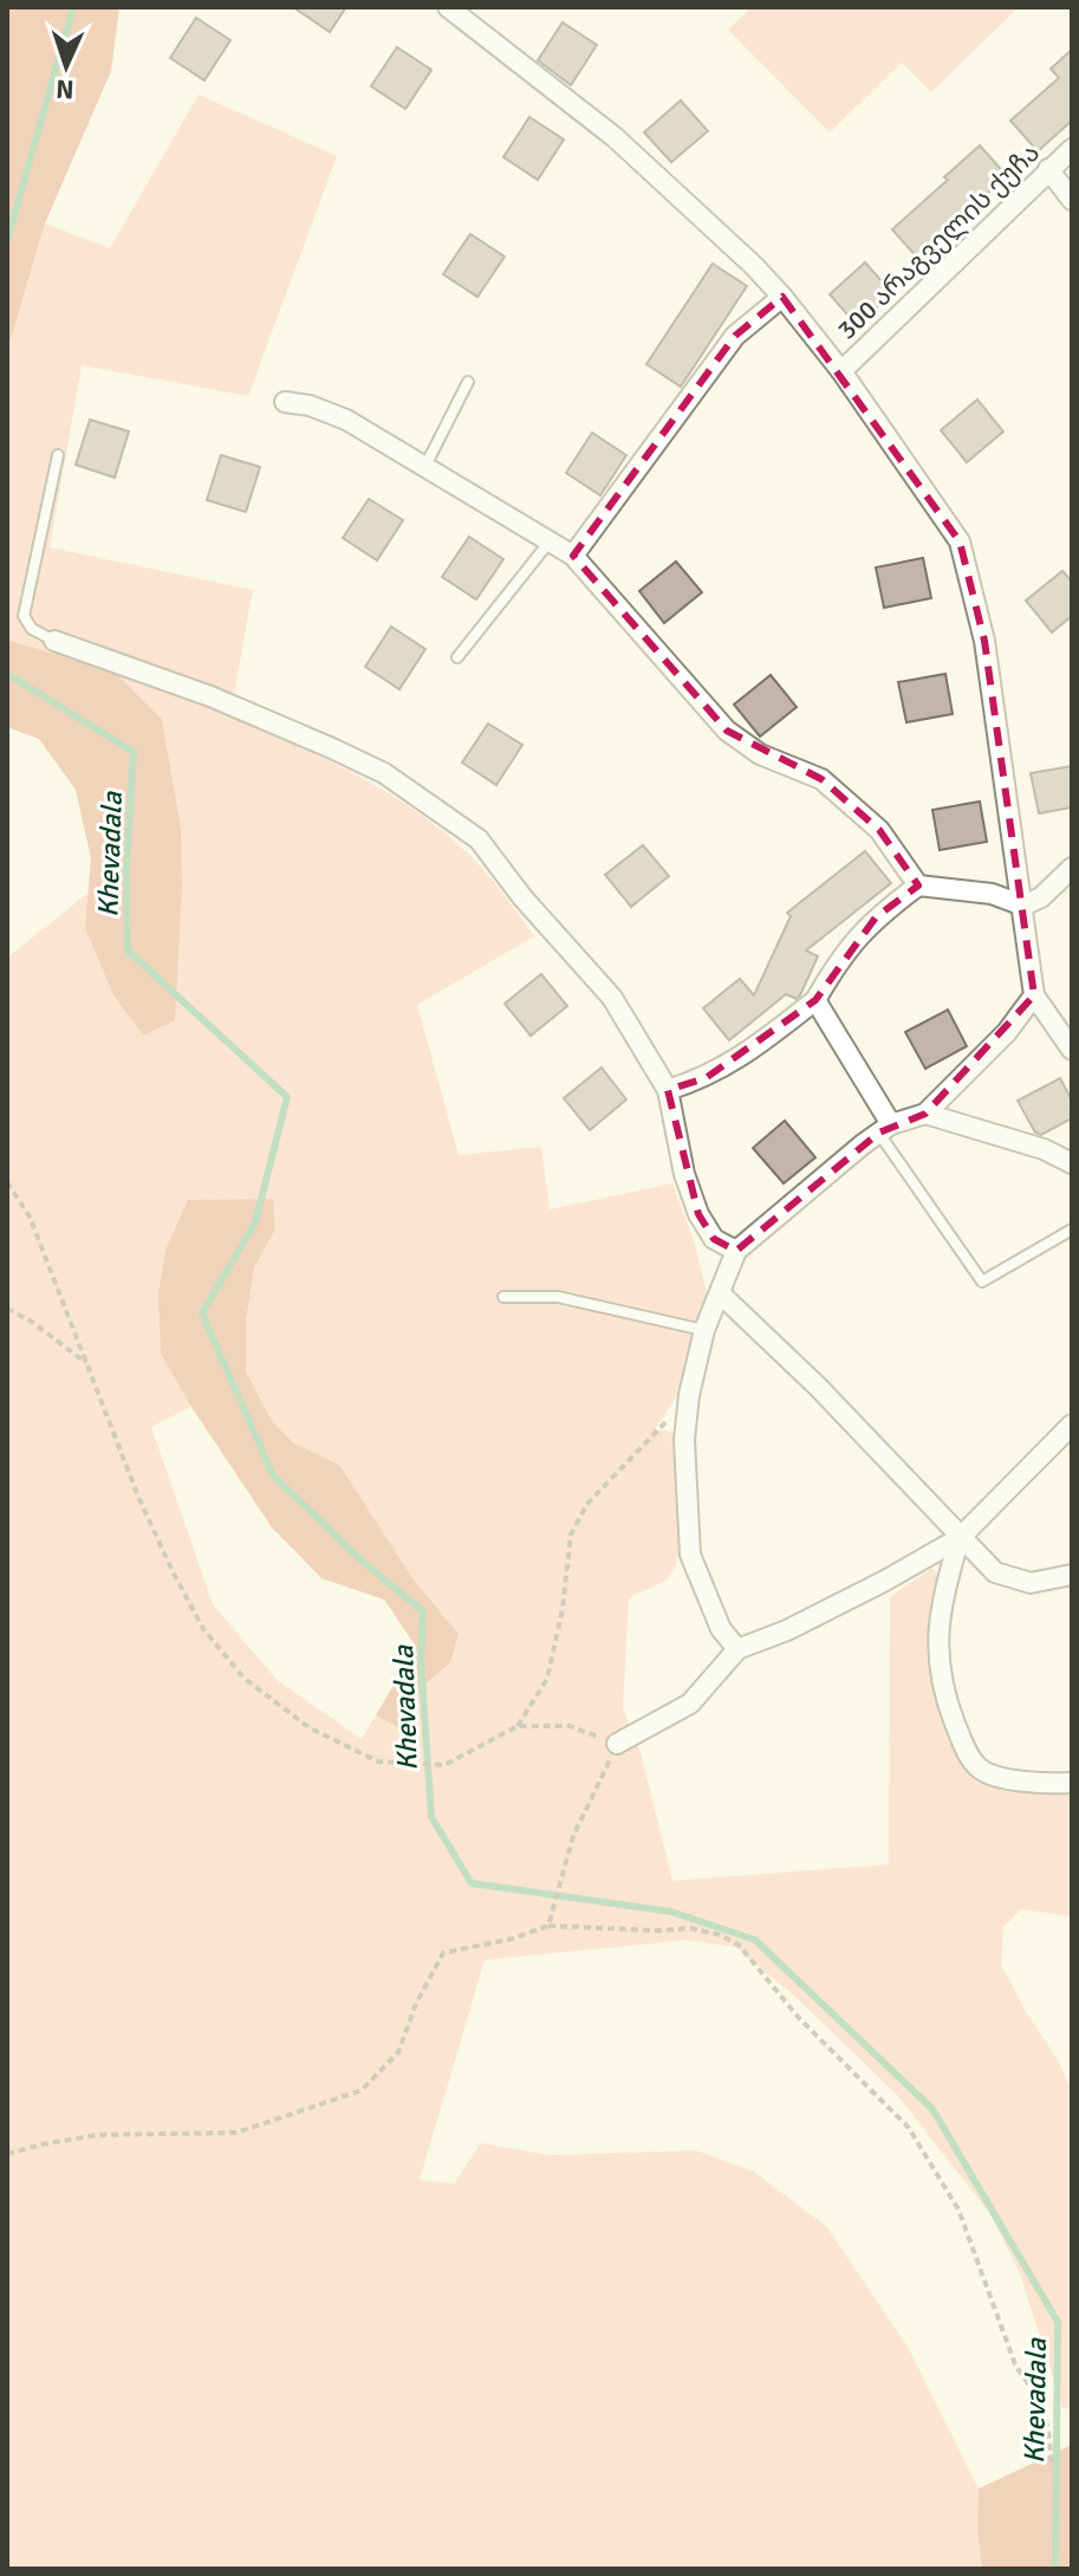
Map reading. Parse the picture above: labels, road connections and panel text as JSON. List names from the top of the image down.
{
  "streets": {
    "street": ["300 არაგველის ქუჩა"]
  },
  "water": ["Khevadala"],
  "north": "bottom"
}
